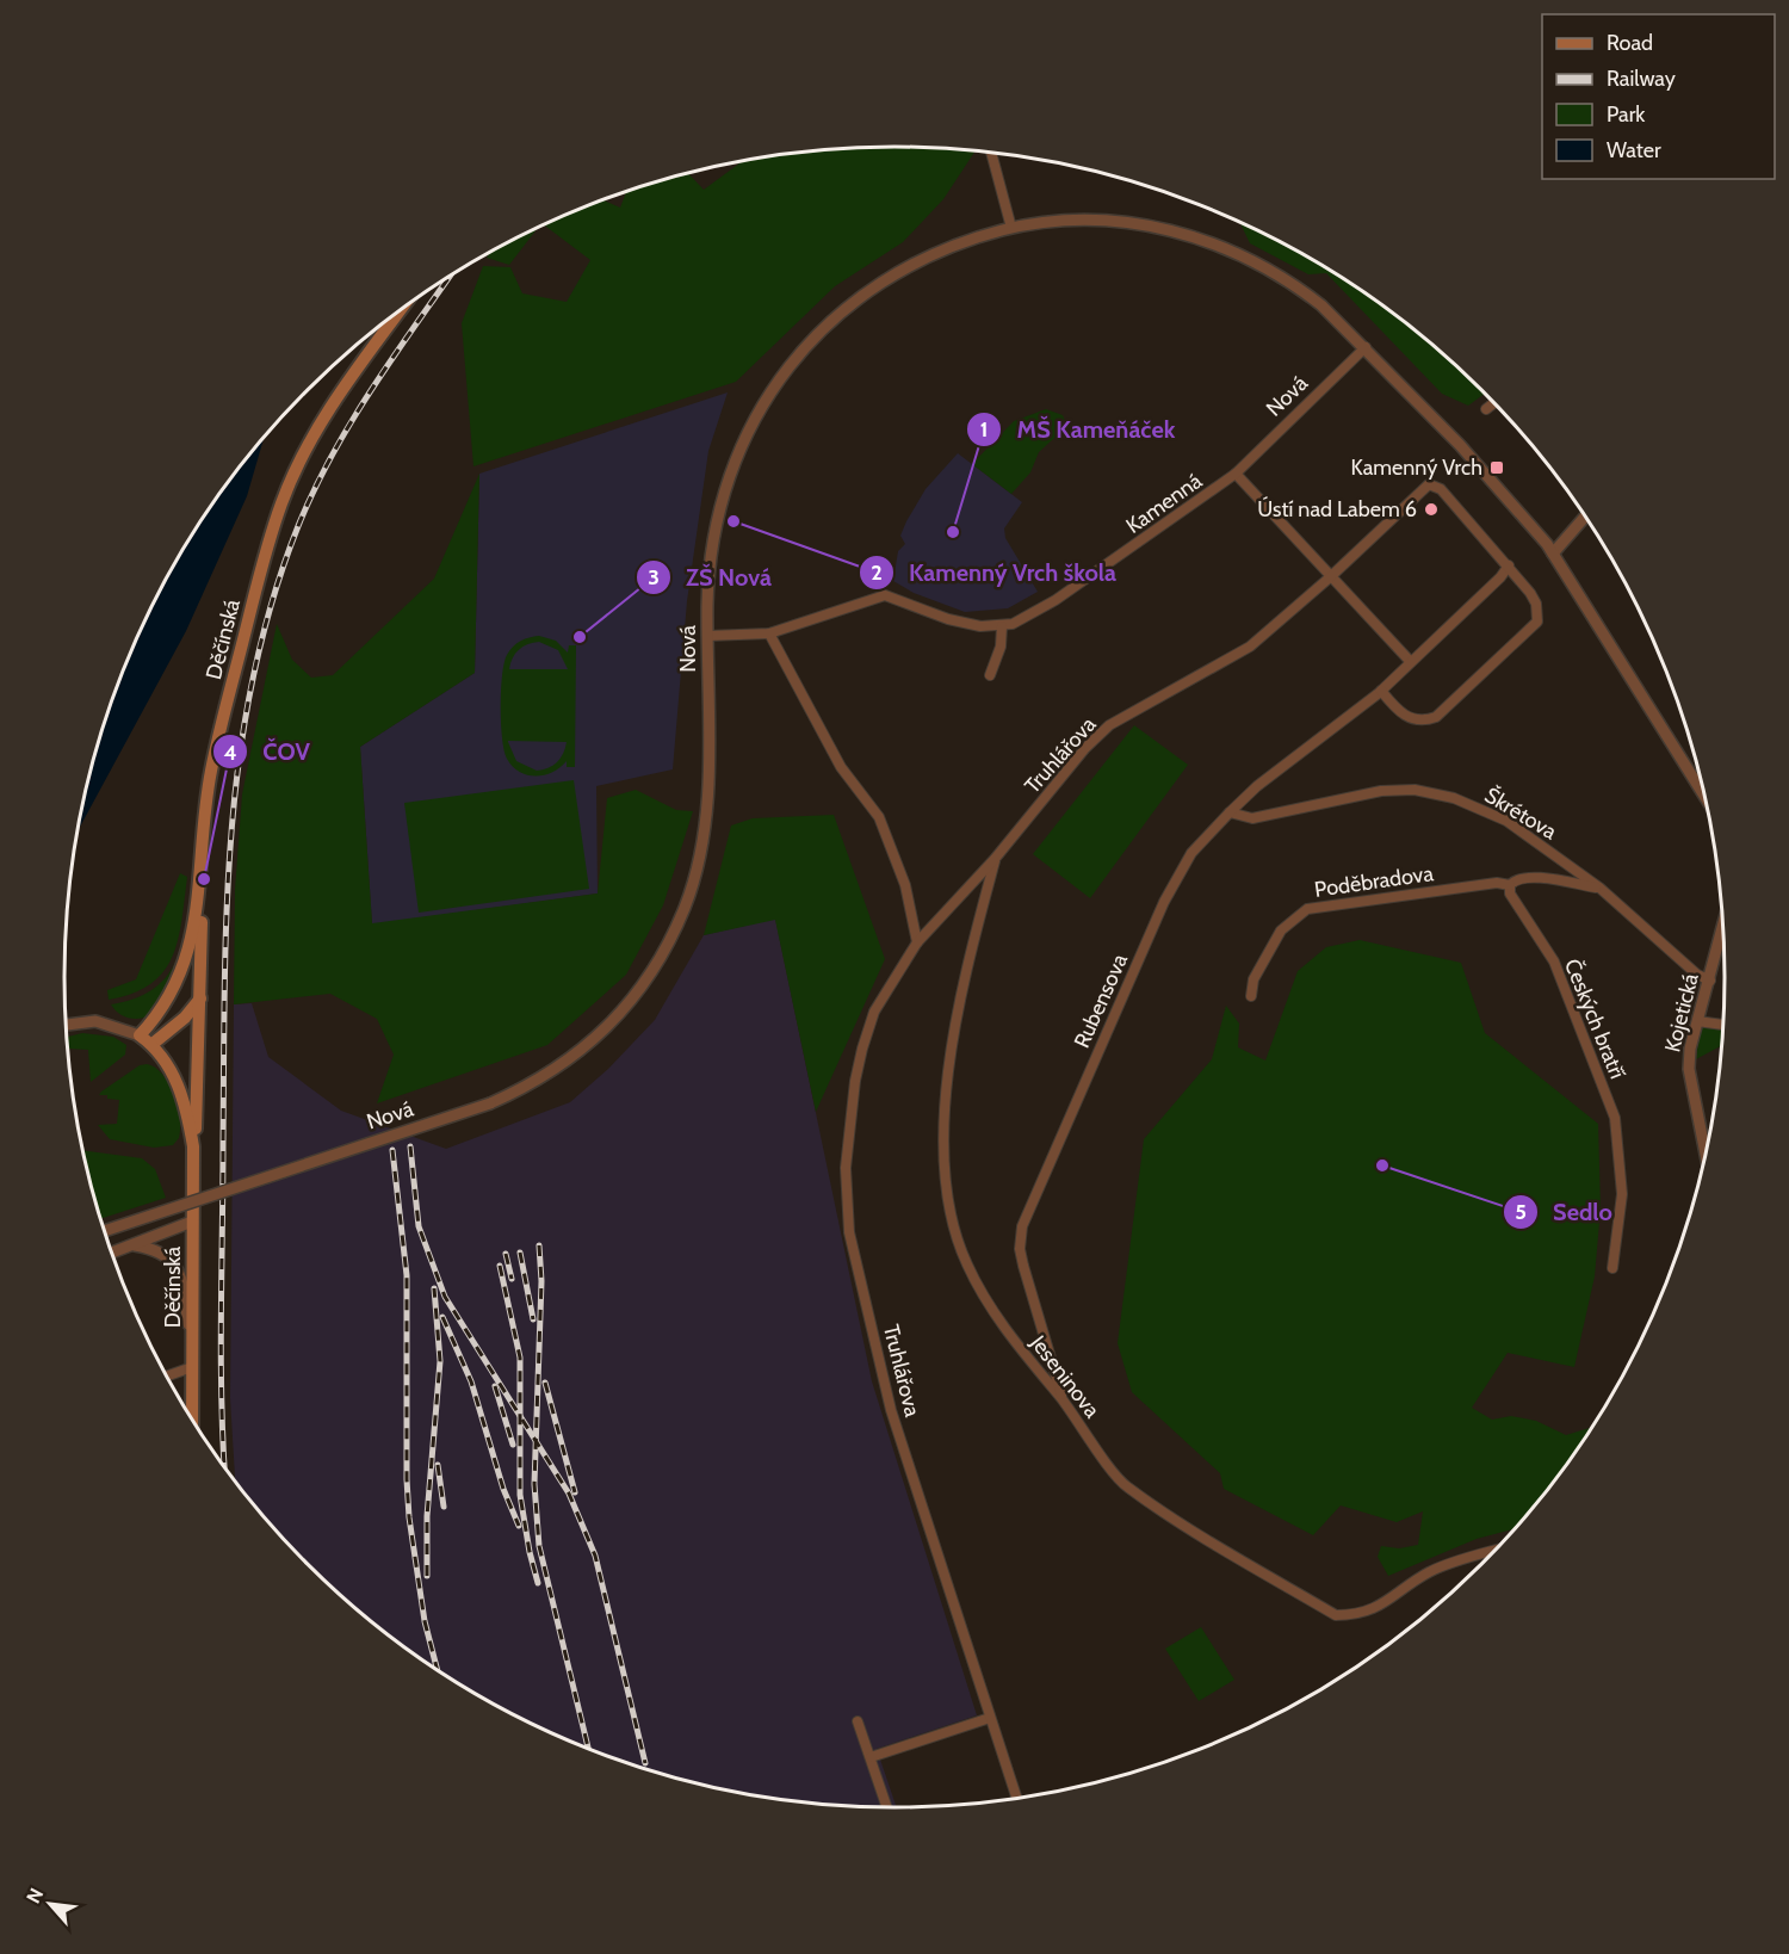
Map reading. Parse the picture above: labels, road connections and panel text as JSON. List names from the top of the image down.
{
  "streets": {
    "main road": ["Děčínská"],
    "street": [
      "Nová",
      "Kamenná",
      "Truhlářova",
      "Škrétova",
      "Poděbradova",
      "Rubensova",
      "Kojetická",
      "Českých bratří",
      "Jeseninova"
    ]
  },
  "crossings": [
    ["Nová", "Kamenná"],
    ["Truhlářova", "Rubensova"],
    ["Truhlářova", "Jeseninova"],
    ["Škrétova", "Rubensova"],
    ["Škrétova", "Kojetická"],
    ["Poděbradova", "Českých bratří"],
    ["Rubensova", "Jeseninova"]
  ],
  "places": {
    "transit": ["Kamenný Vrch"],
    "other": [
      "Ústí nad Labem 6",
      "Kamenný Vrch škola",
      "MŠ Kameňáček",
      "ZŠ Nová",
      "ČOV",
      "Sedlo"
    ]
  },
  "legend": [
    "Road",
    "Railway",
    "Park",
    "Water"
  ],
  "north": "top left"
}
